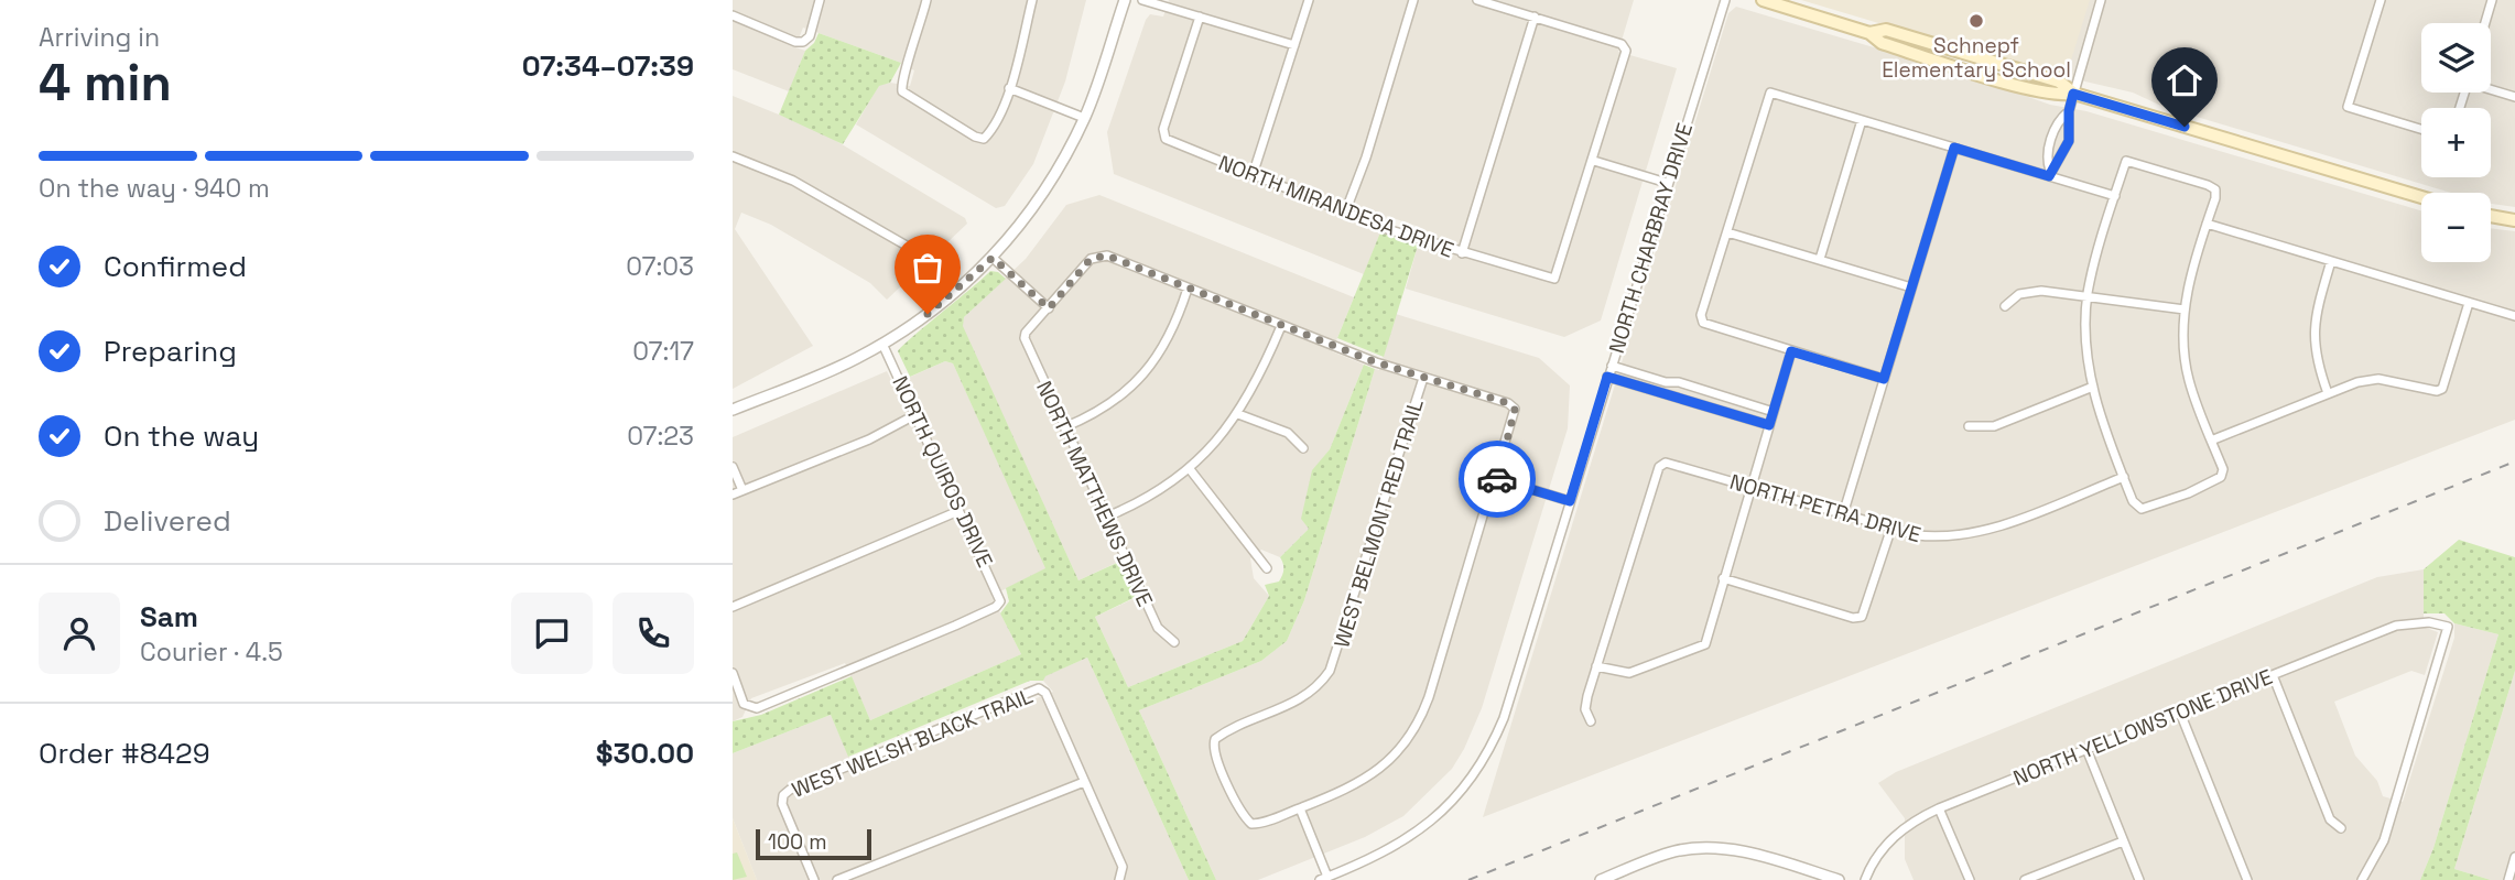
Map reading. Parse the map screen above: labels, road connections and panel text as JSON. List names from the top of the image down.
{
  "streets": {
    "street": [
      "NORTH MIRANDESA DRIVE",
      "NORTH CHARBRAY DRIVE",
      "NORTH QUIROS DRIVE",
      "NORTH MATTHEWS DRIVE",
      "NORTH PETRA DRIVE",
      "WEST BELMONT RED TRAIL",
      "NORTH YELLOWSTONE DRIVE",
      "WEST WELSH BLACK TRAIL"
    ]
  },
  "places": ["Schnepf Elementary School"],
  "scale_bar": "100 m",
  "page": {
    "heading": ["4 min", "Arriving in", "07:34–07:39"],
    "panel": [
      "Sam",
      "Courier · 4.5",
      "Order #8429",
      "$30.00"
    ],
    "map_buttons": ["+", "−"],
    "bar": "On the way · 940 m",
    "list": [
      ["Confirmed", "07:03"],
      ["Preparing", "07:17"],
      ["On the way", "07:23"],
      "Delivered"
    ],
    "scale": "100 m"
  }
}
